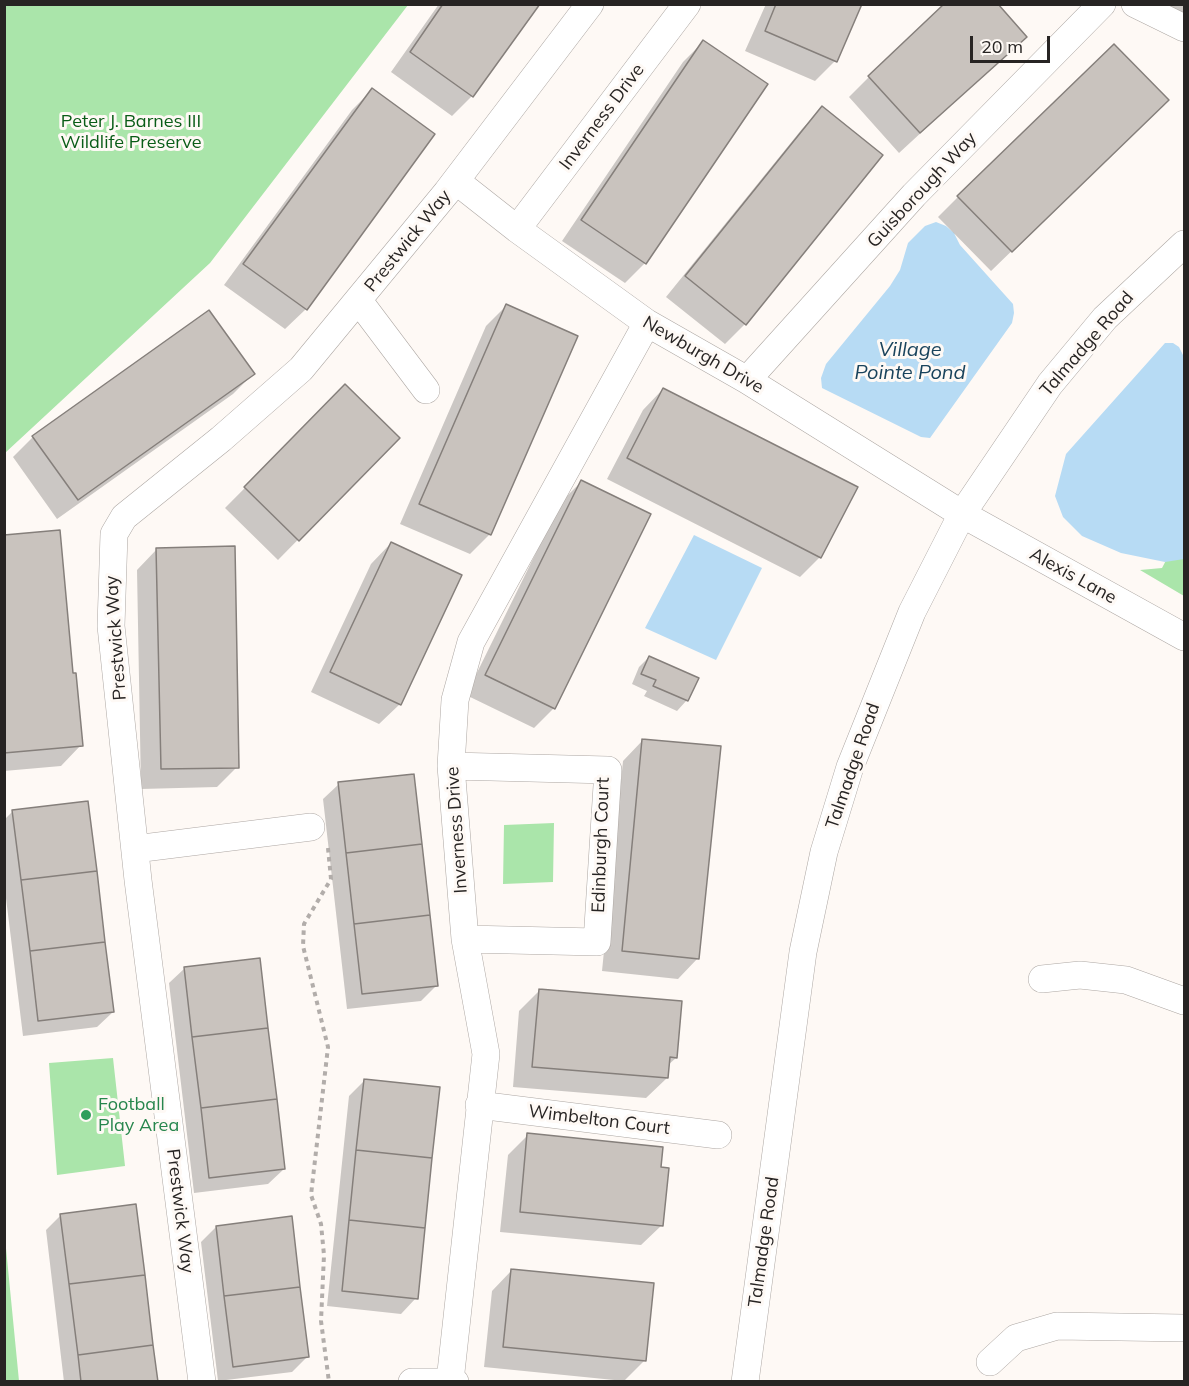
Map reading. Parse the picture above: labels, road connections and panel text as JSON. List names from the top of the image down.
{
  "streets": {
    "street": [
      "Inverness Drive",
      "Guisborough Way",
      "Prestwick Way",
      "Talmadge Road",
      "Newburgh Drive",
      "Alexis Lane",
      "Edinburgh Court",
      "Wimbelton Court"
    ]
  },
  "crossings": [
    ["Inverness Drive", "Newburgh Drive"],
    ["Inverness Drive", "Edinburgh Court"],
    ["Inverness Drive", "Wimbelton Court"],
    ["Guisborough Way", "Newburgh Drive"],
    ["Prestwick Way", "Newburgh Drive"],
    ["Talmadge Road", "Newburgh Drive"],
    ["Talmadge Road", "Alexis Lane"],
    ["Newburgh Drive", "Alexis Lane"]
  ],
  "water": ["Village Pointe Pond"],
  "parks": ["Peter J. Barnes III Wildlife Preserve"],
  "places": ["Football Play Area"],
  "scale_bar": "20 m"
}
